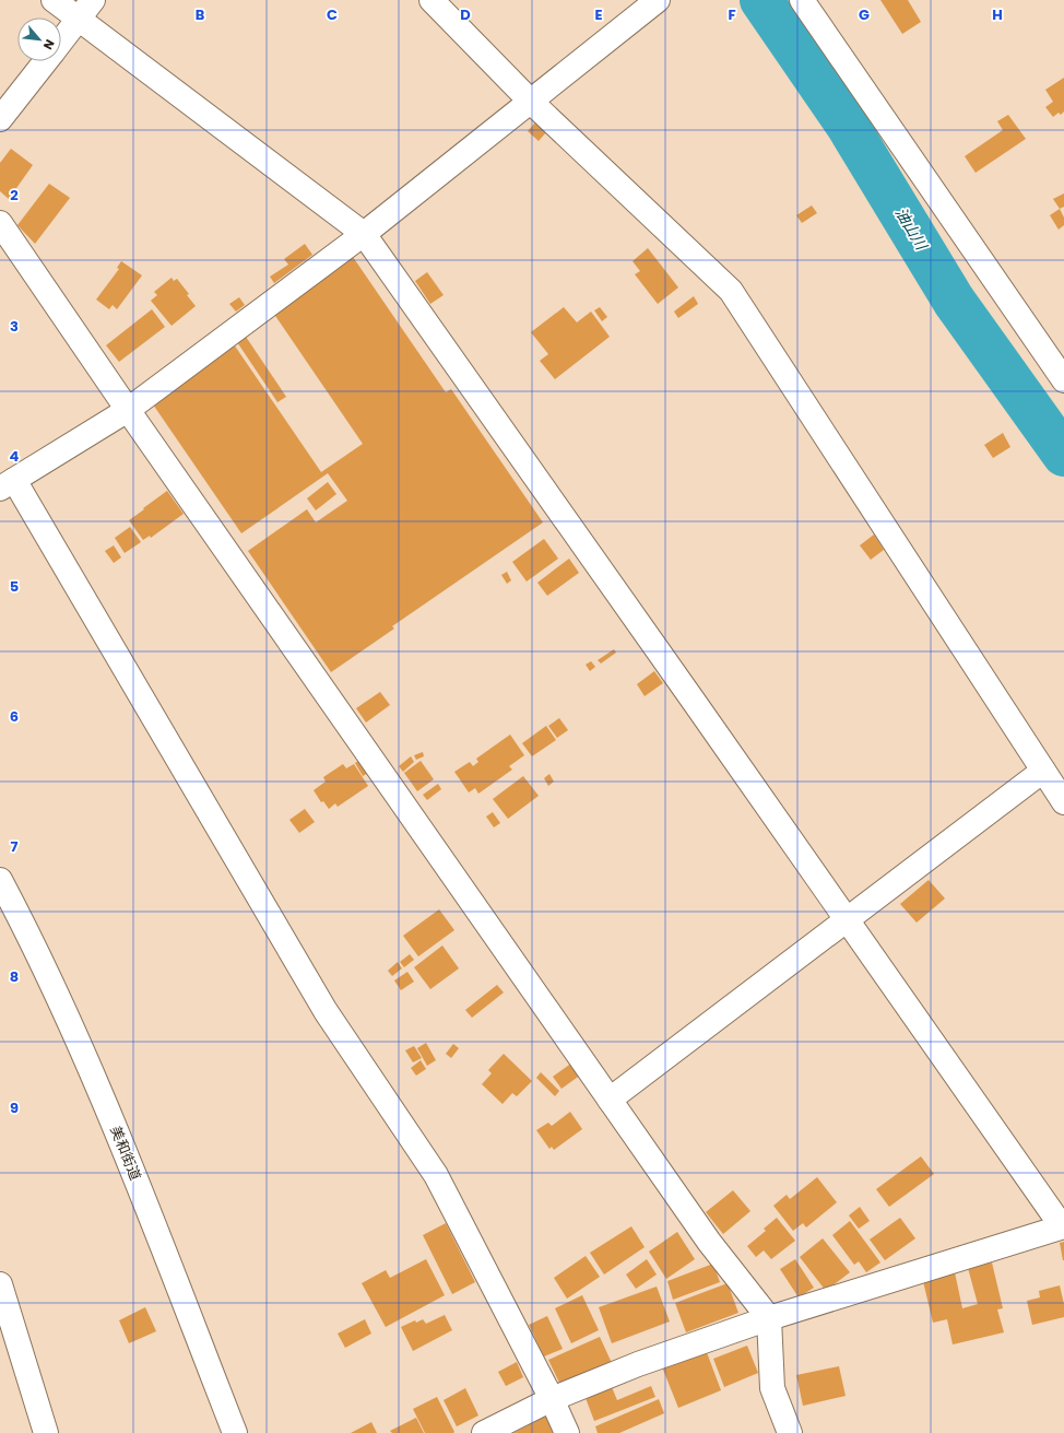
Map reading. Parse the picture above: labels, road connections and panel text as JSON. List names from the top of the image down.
{
  "streets": {
    "street": ["美和街道"]
  },
  "water": ["油山川"],
  "north": "bottom right",
  "grid": {
    "columns": [
      "B",
      "C",
      "D",
      "E",
      "F",
      "G",
      "H"
    ],
    "rows": [
      "2",
      "3",
      "4",
      "5",
      "6",
      "7",
      "8",
      "9"
    ]
  }
}
